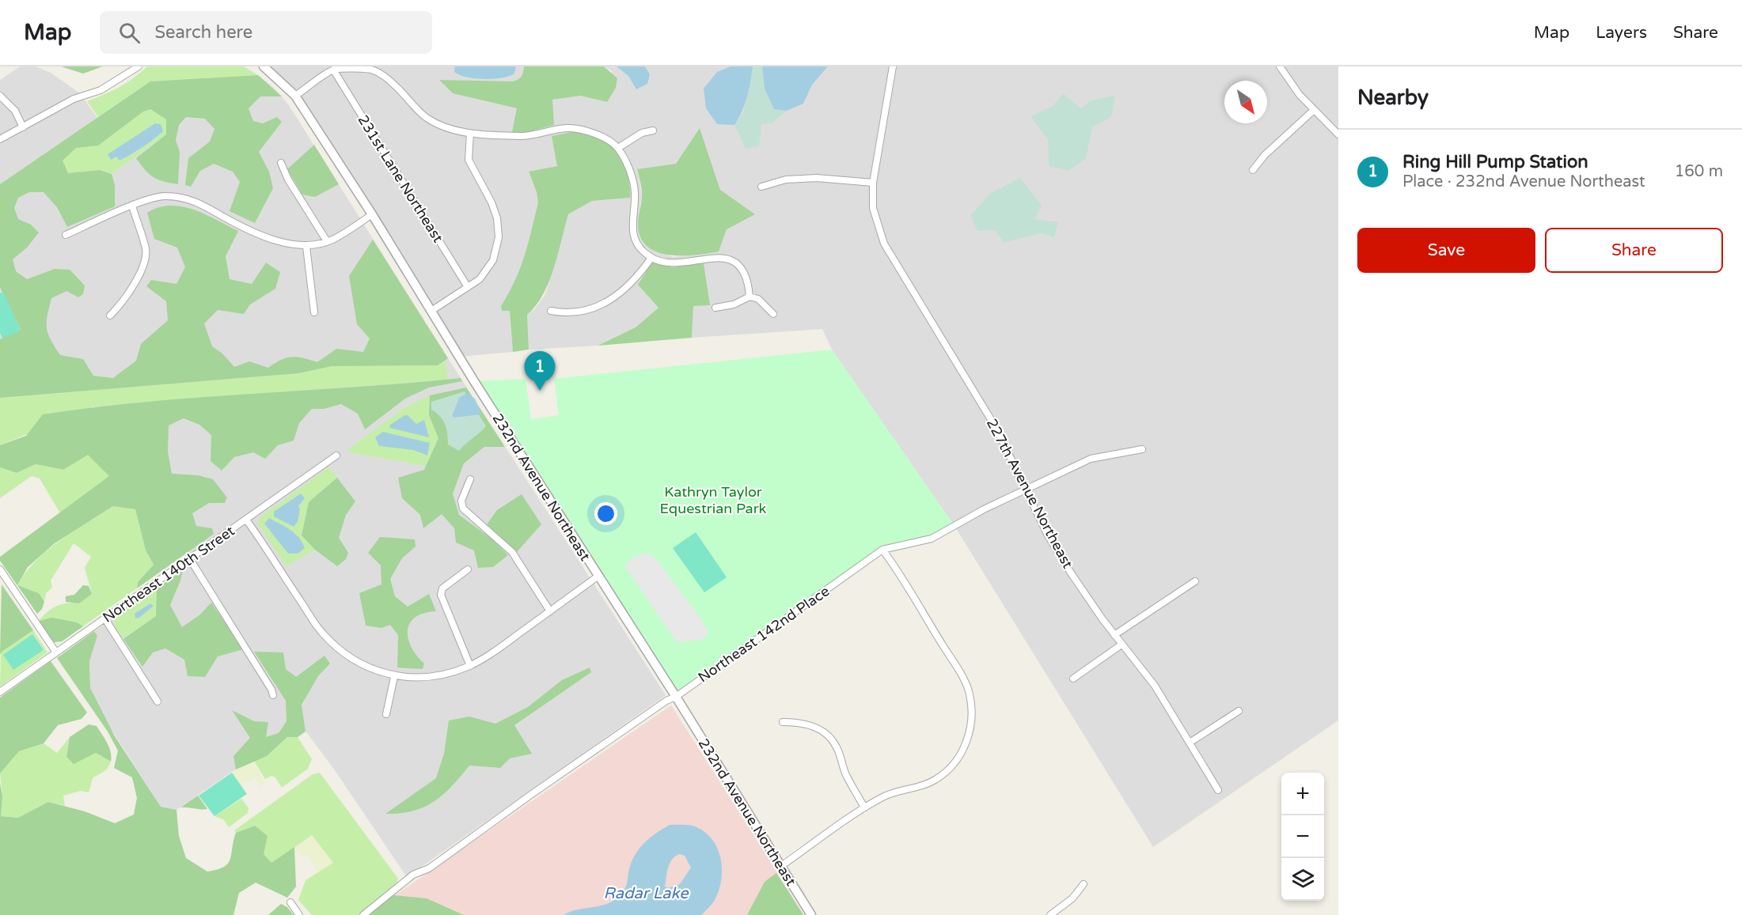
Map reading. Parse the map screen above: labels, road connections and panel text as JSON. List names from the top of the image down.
{
  "streets": {
    "street": [
      "231st Lane Northeast",
      "232nd Avenue Northeast",
      "227th Avenue Northeast",
      "Northeast 140th Street",
      "Northeast 142nd Place"
    ]
  },
  "crossings": [
    ["232nd Avenue Northeast", "Northeast 142nd Place"],
    ["227th Avenue Northeast", "Northeast 142nd Place"]
  ],
  "water": ["Radar Lake"],
  "parks": ["Kathryn Taylor Equestrian Park"],
  "north": "bottom right",
  "page": {
    "header": "Map",
    "search": "Search here",
    "nav": ["Map", "Layers", "Share"],
    "heading": "Nearby",
    "list": [
      {
        "mark": "1",
        "name": "Ring Hill Pump Station",
        "note": "Place · 232nd Avenue Northeast",
        "value": "160 m"
      }
    ],
    "buttons": ["Save", "Share"],
    "pins": "1",
    "map_buttons": ["+", "−"]
  }
}
